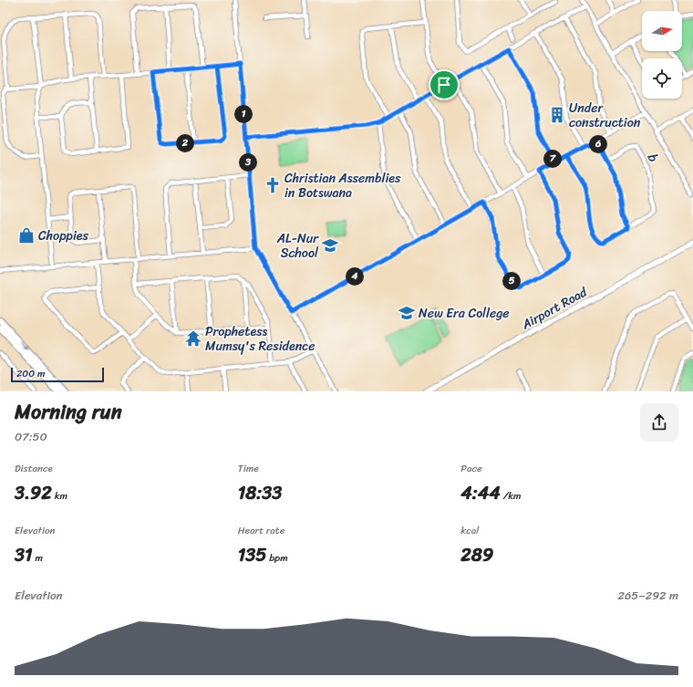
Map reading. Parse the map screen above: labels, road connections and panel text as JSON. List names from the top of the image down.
{
  "streets": {
    "main road": ["Airport Road"],
    "street": ["b"]
  },
  "places": {
    "building": ["Under construction"],
    "church": ["Christian Assemblies in Botswana"],
    "shop": ["Choppies"],
    "school or university": ["AL-Nur School", "New Era College"],
    "temple": ["Prophetess Mumsy's Residence"]
  },
  "scale_bar": "200 m",
  "north": "right",
  "page": {
    "pins": [
      "1",
      "2",
      "6",
      "7",
      "3",
      "4",
      "5"
    ],
    "scale": "200 m",
    "heading": ["Morning run", "07:50"],
    "stats": [
      ["Distance", "3.92 km"],
      ["Time", "18:33"],
      ["Pace", "4:44 /km"],
      ["Elevation", "31 m"],
      ["Heart rate", "135 bpm"],
      ["kcal", "289"]
    ],
    "chart": ["Elevation", "265–292 m"]
  }
}
